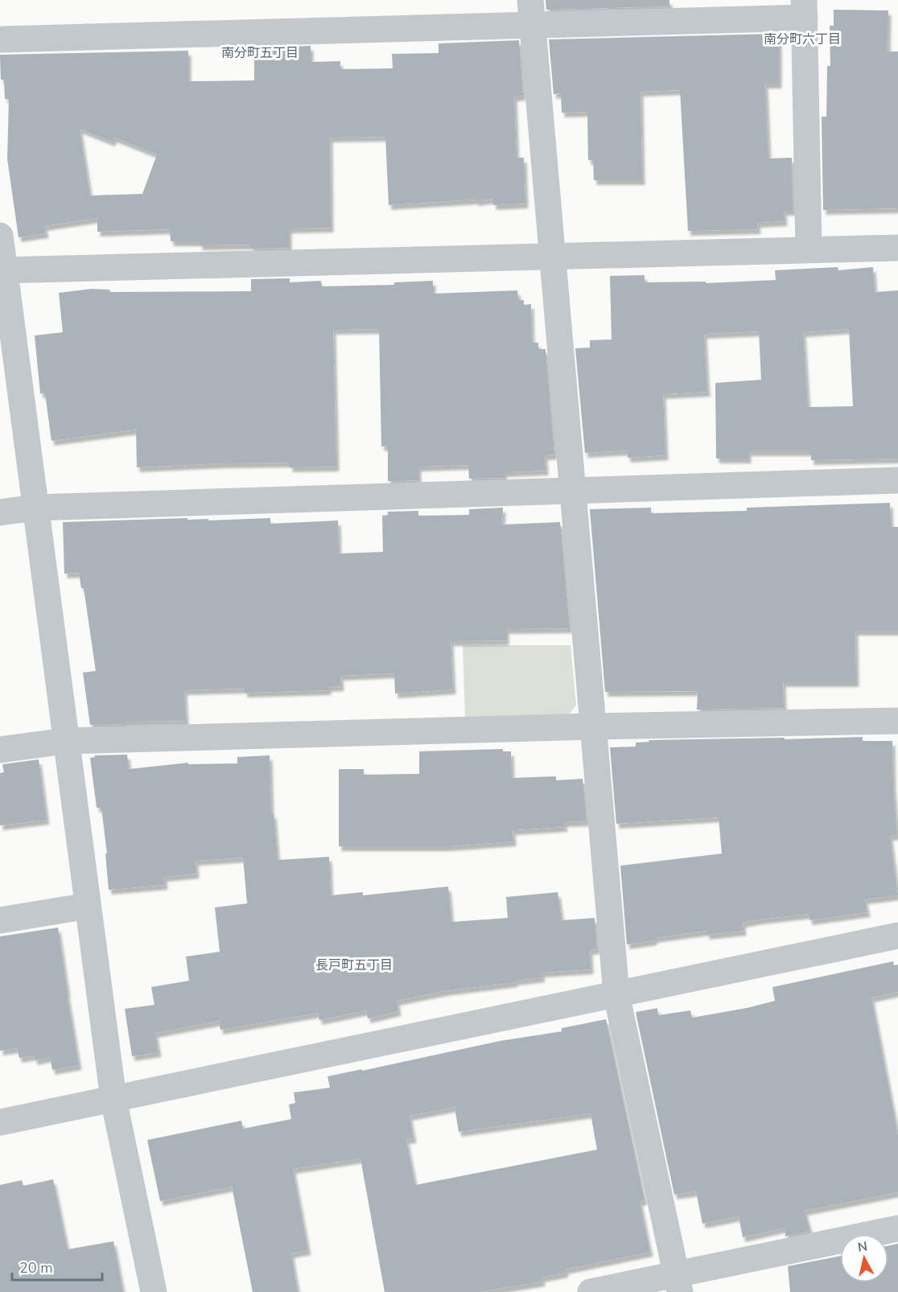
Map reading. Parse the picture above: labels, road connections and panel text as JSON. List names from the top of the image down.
{
  "districts": ["南分町六丁目", "南分町五丁目", "長戸町五丁目"],
  "scale_bar": "20 m",
  "north": "top"
}
